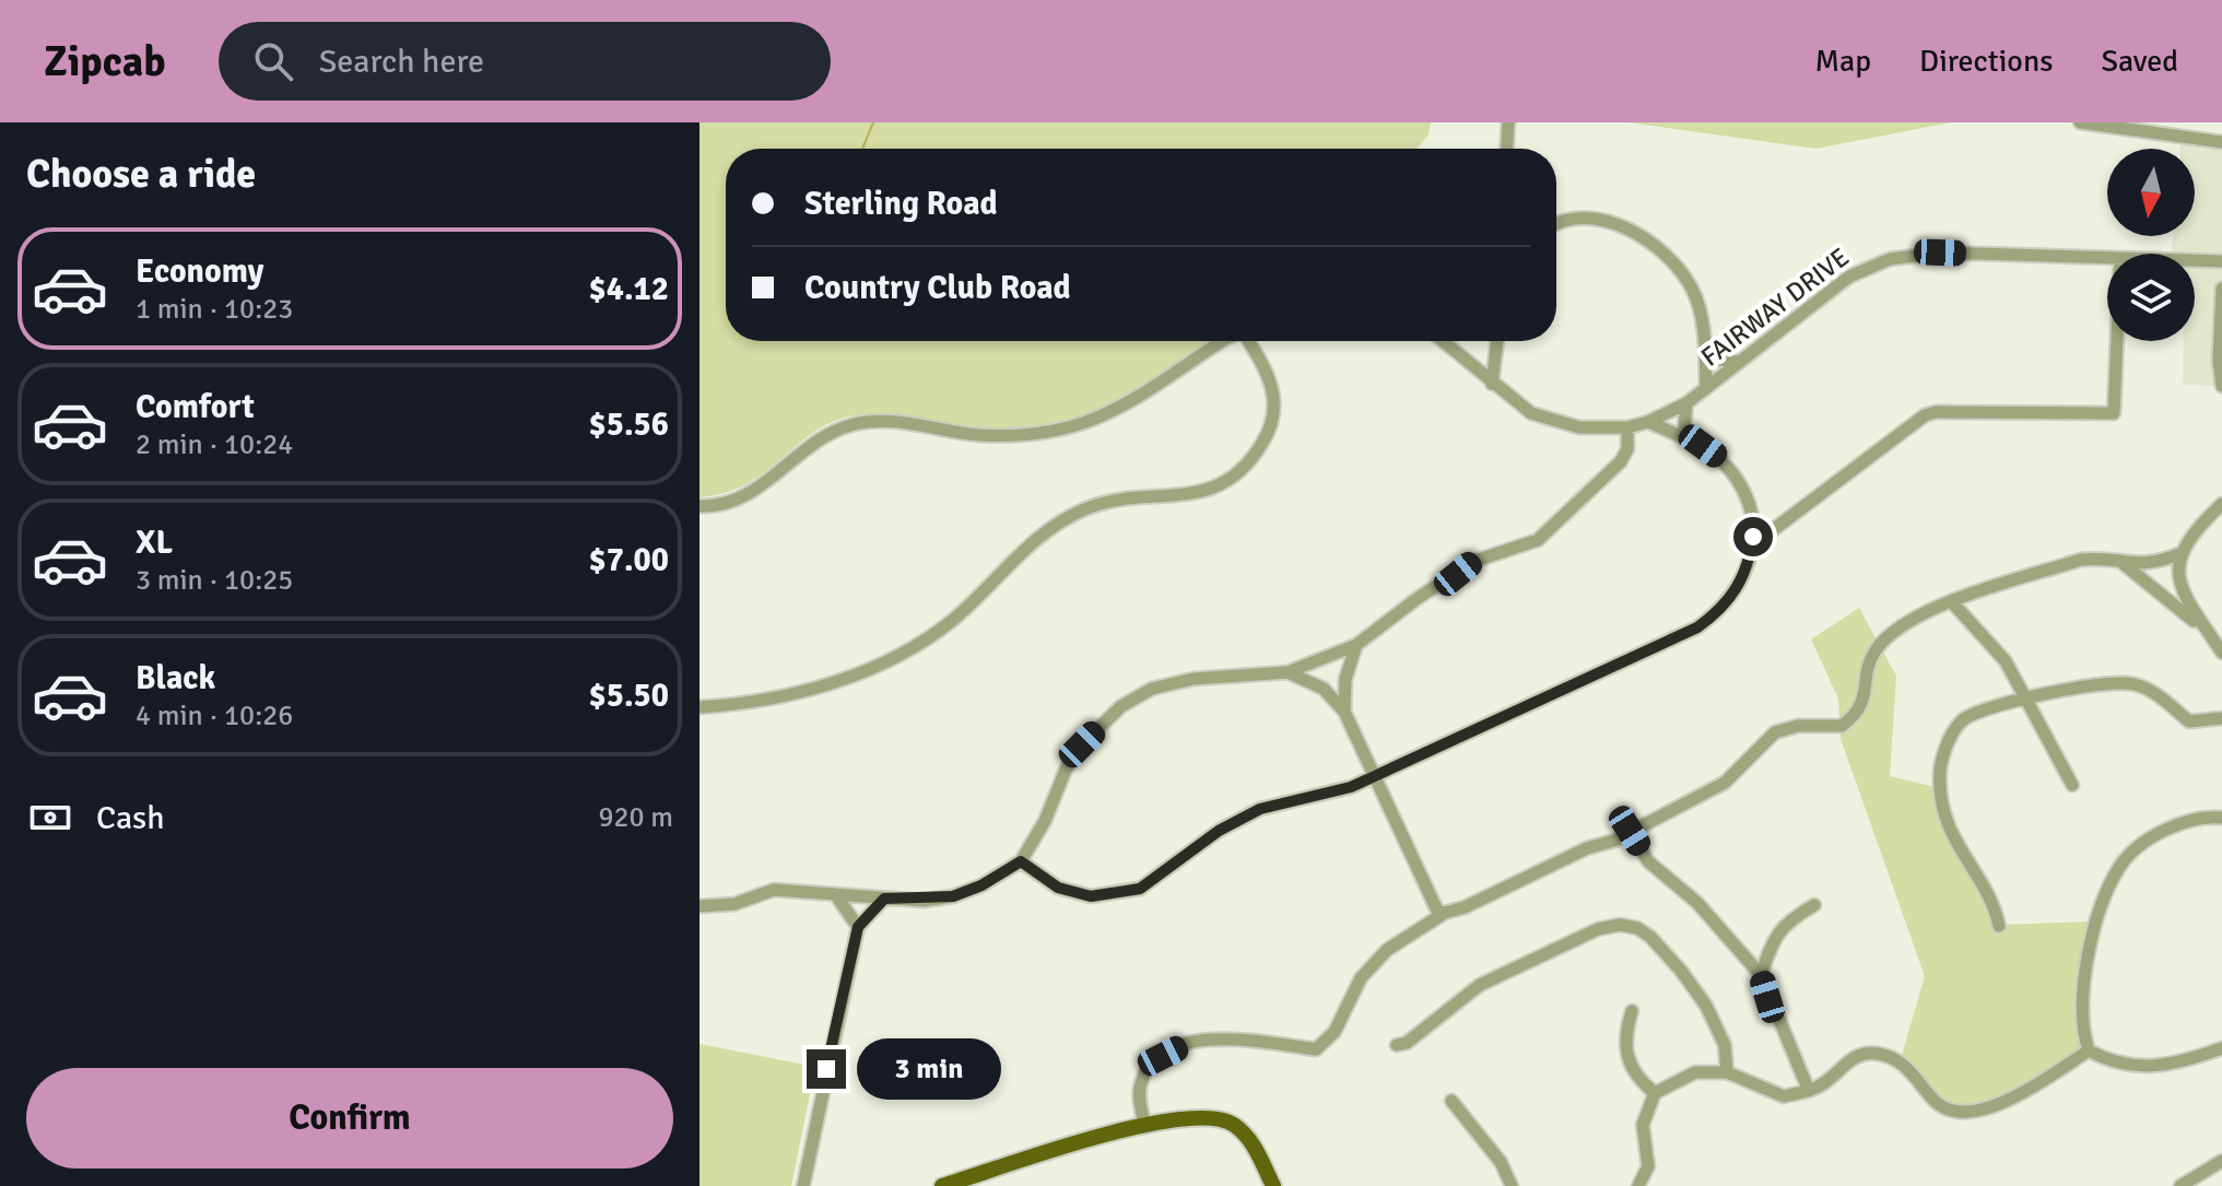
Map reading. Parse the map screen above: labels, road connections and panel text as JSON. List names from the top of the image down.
{
  "streets": {
    "street": ["FAIRWAY DRIVE"]
  },
  "north": "bottom",
  "page": {
    "header": "Zipcab",
    "search": "Search here",
    "nav": ["Map", "Directions", "Saved"],
    "heading": "Choose a ride",
    "banner": ["Sterling Road", "Country Club Road"],
    "list": [
      {
        "name": "Economy",
        "note": "1 min · 10:23",
        "value": "$4.12"
      },
      {
        "name": "Comfort",
        "note": "2 min · 10:24",
        "value": "$5.56"
      },
      {
        "name": "XL",
        "note": "3 min · 10:25",
        "value": "$7.00"
      },
      {
        "name": "Black",
        "note": "4 min · 10:26",
        "value": "$5.50"
      }
    ],
    "pay": ["Cash", "920 m"],
    "bubble": "3 min",
    "buttons": "Confirm"
  }
}
